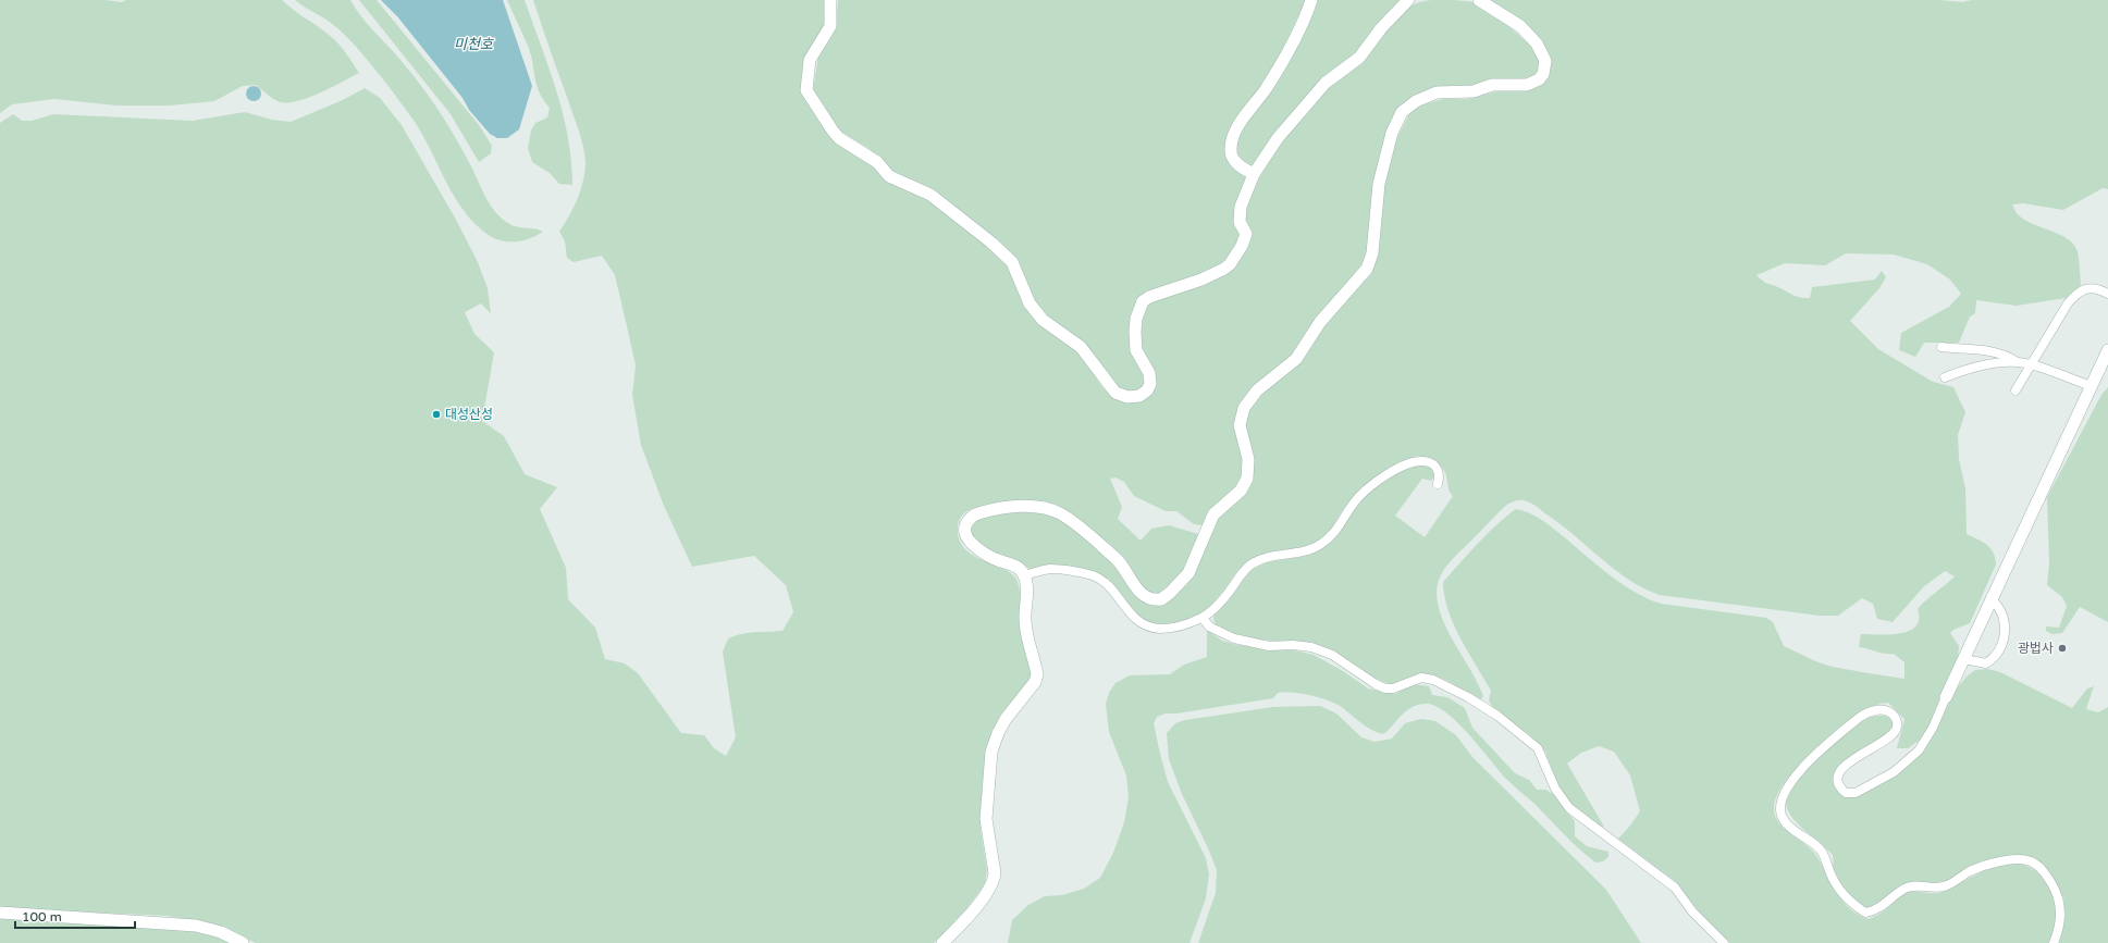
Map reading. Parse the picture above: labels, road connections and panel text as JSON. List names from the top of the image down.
{
  "water": ["미천호"],
  "places": ["대성산성", "광법사"],
  "scale_bar": "100 m"
}
